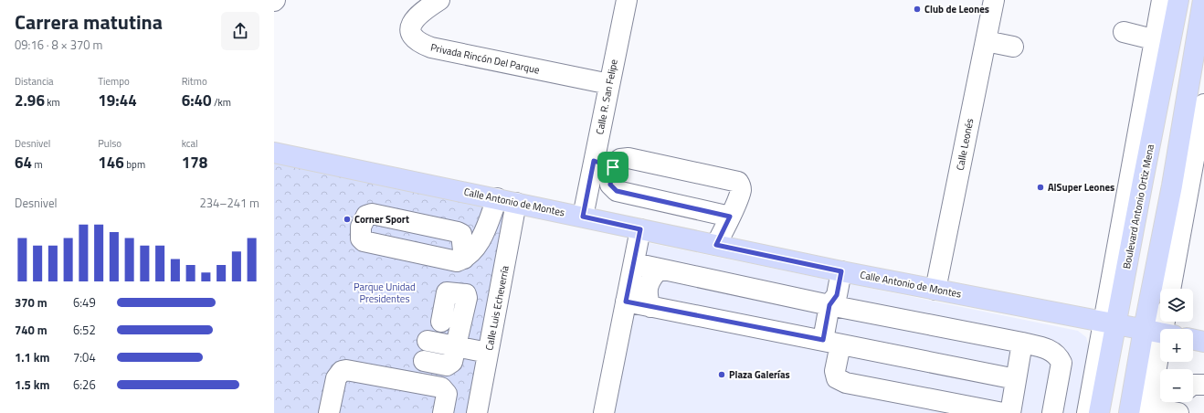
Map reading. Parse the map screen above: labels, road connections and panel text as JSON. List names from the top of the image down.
{
  "streets": {
    "main road": ["Calle Antonio de Montes"],
    "street": [
      "Privada Rincón Del Parque",
      "Calle R. San Felipe",
      "Calle Leonés",
      "Calle Luis Echeverría"
    ]
  },
  "crossings": [
    ["Privada Rincón Del Parque", "Calle R. San Felipe"],
    ["Calle R. San Felipe", "Calle Antonio de Montes"],
    ["Calle Leonés", "Calle Antonio de Montes"],
    ["Calle Antonio de Montes", "Calle Luis Echeverría"]
  ],
  "parks": ["Parque Unidad Presidentes"],
  "places": [
    "Club de Leones",
    "AlSuper Leones",
    "Corner Sport",
    "Plaza Galerías"
  ],
  "page": {
    "heading": ["Carrera matutina", "09:16 · 8 × 370 m"],
    "stats": [
      ["Distancia", "2.96 km"],
      ["Tiempo", "19:44"],
      ["Ritmo", "6:40 /km"],
      ["Desnivel", "64 m"],
      ["Pulso", "146 bpm"],
      ["kcal", "178"]
    ],
    "chart": ["Desnivel", "234–241 m"],
    "list": [
      {
        "name": "370 m",
        "note": "6:49"
      },
      {
        "name": "740 m",
        "note": "6:52"
      },
      {
        "name": "1.1 km",
        "note": "7:04"
      },
      {
        "name": "1.5 km",
        "note": "6:26"
      }
    ],
    "map_buttons": ["+", "−"]
  }
}
